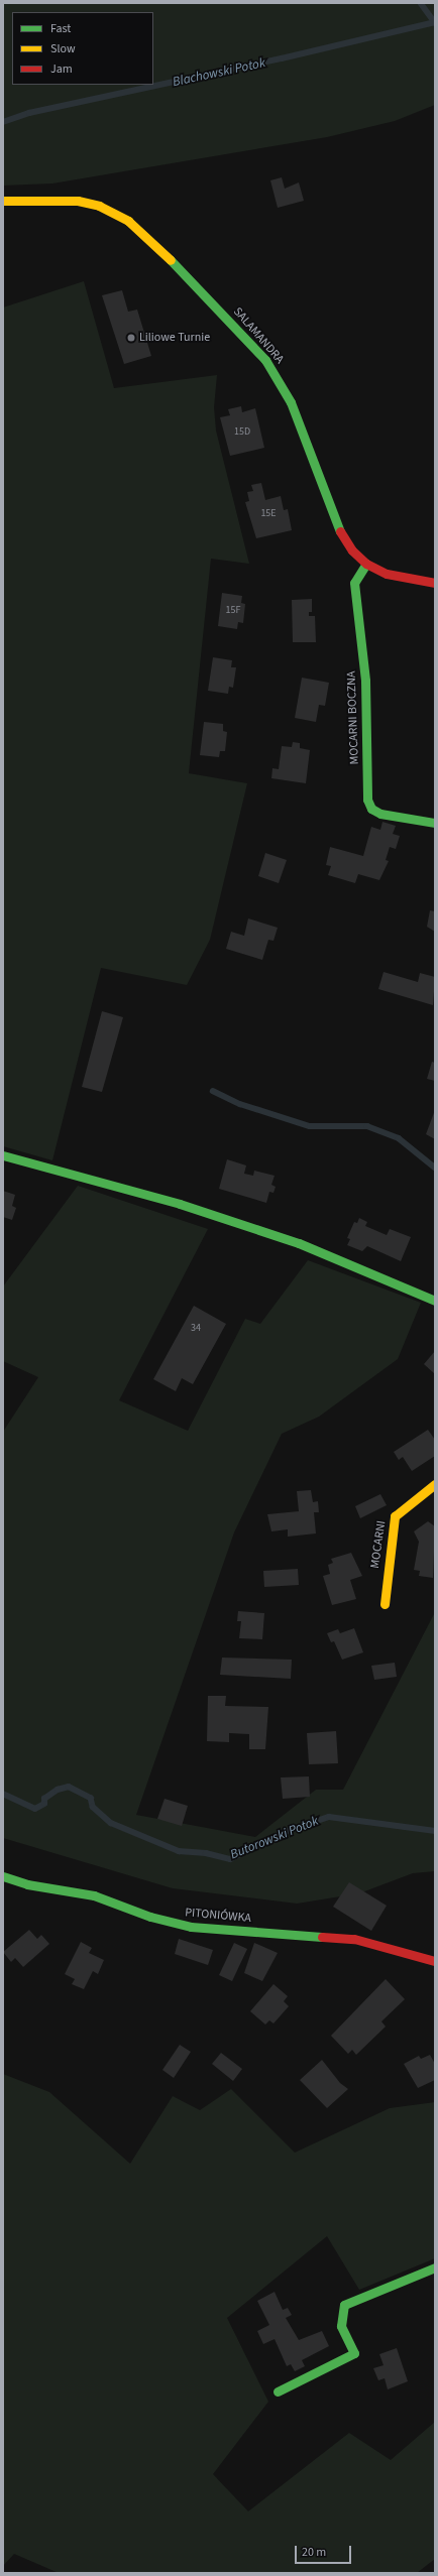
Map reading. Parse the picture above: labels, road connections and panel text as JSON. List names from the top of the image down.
{
  "streets": {
    "street": [
      "SALAMANDRA",
      "MOCARNI BOCZNA",
      "MOCARNI",
      "PITONIÓWKA"
    ]
  },
  "crossings": [
    ["SALAMANDRA", "MOCARNI BOCZNA"]
  ],
  "water": ["Blachowski Potok", "Butorowski Potok"],
  "places": ["Liliowe Turnie"],
  "house_numbers": [
    "15D",
    "15E",
    "15F",
    "34"
  ],
  "legend": ["Fast", "Slow", "Jam"],
  "scale_bar": "20 m"
}
